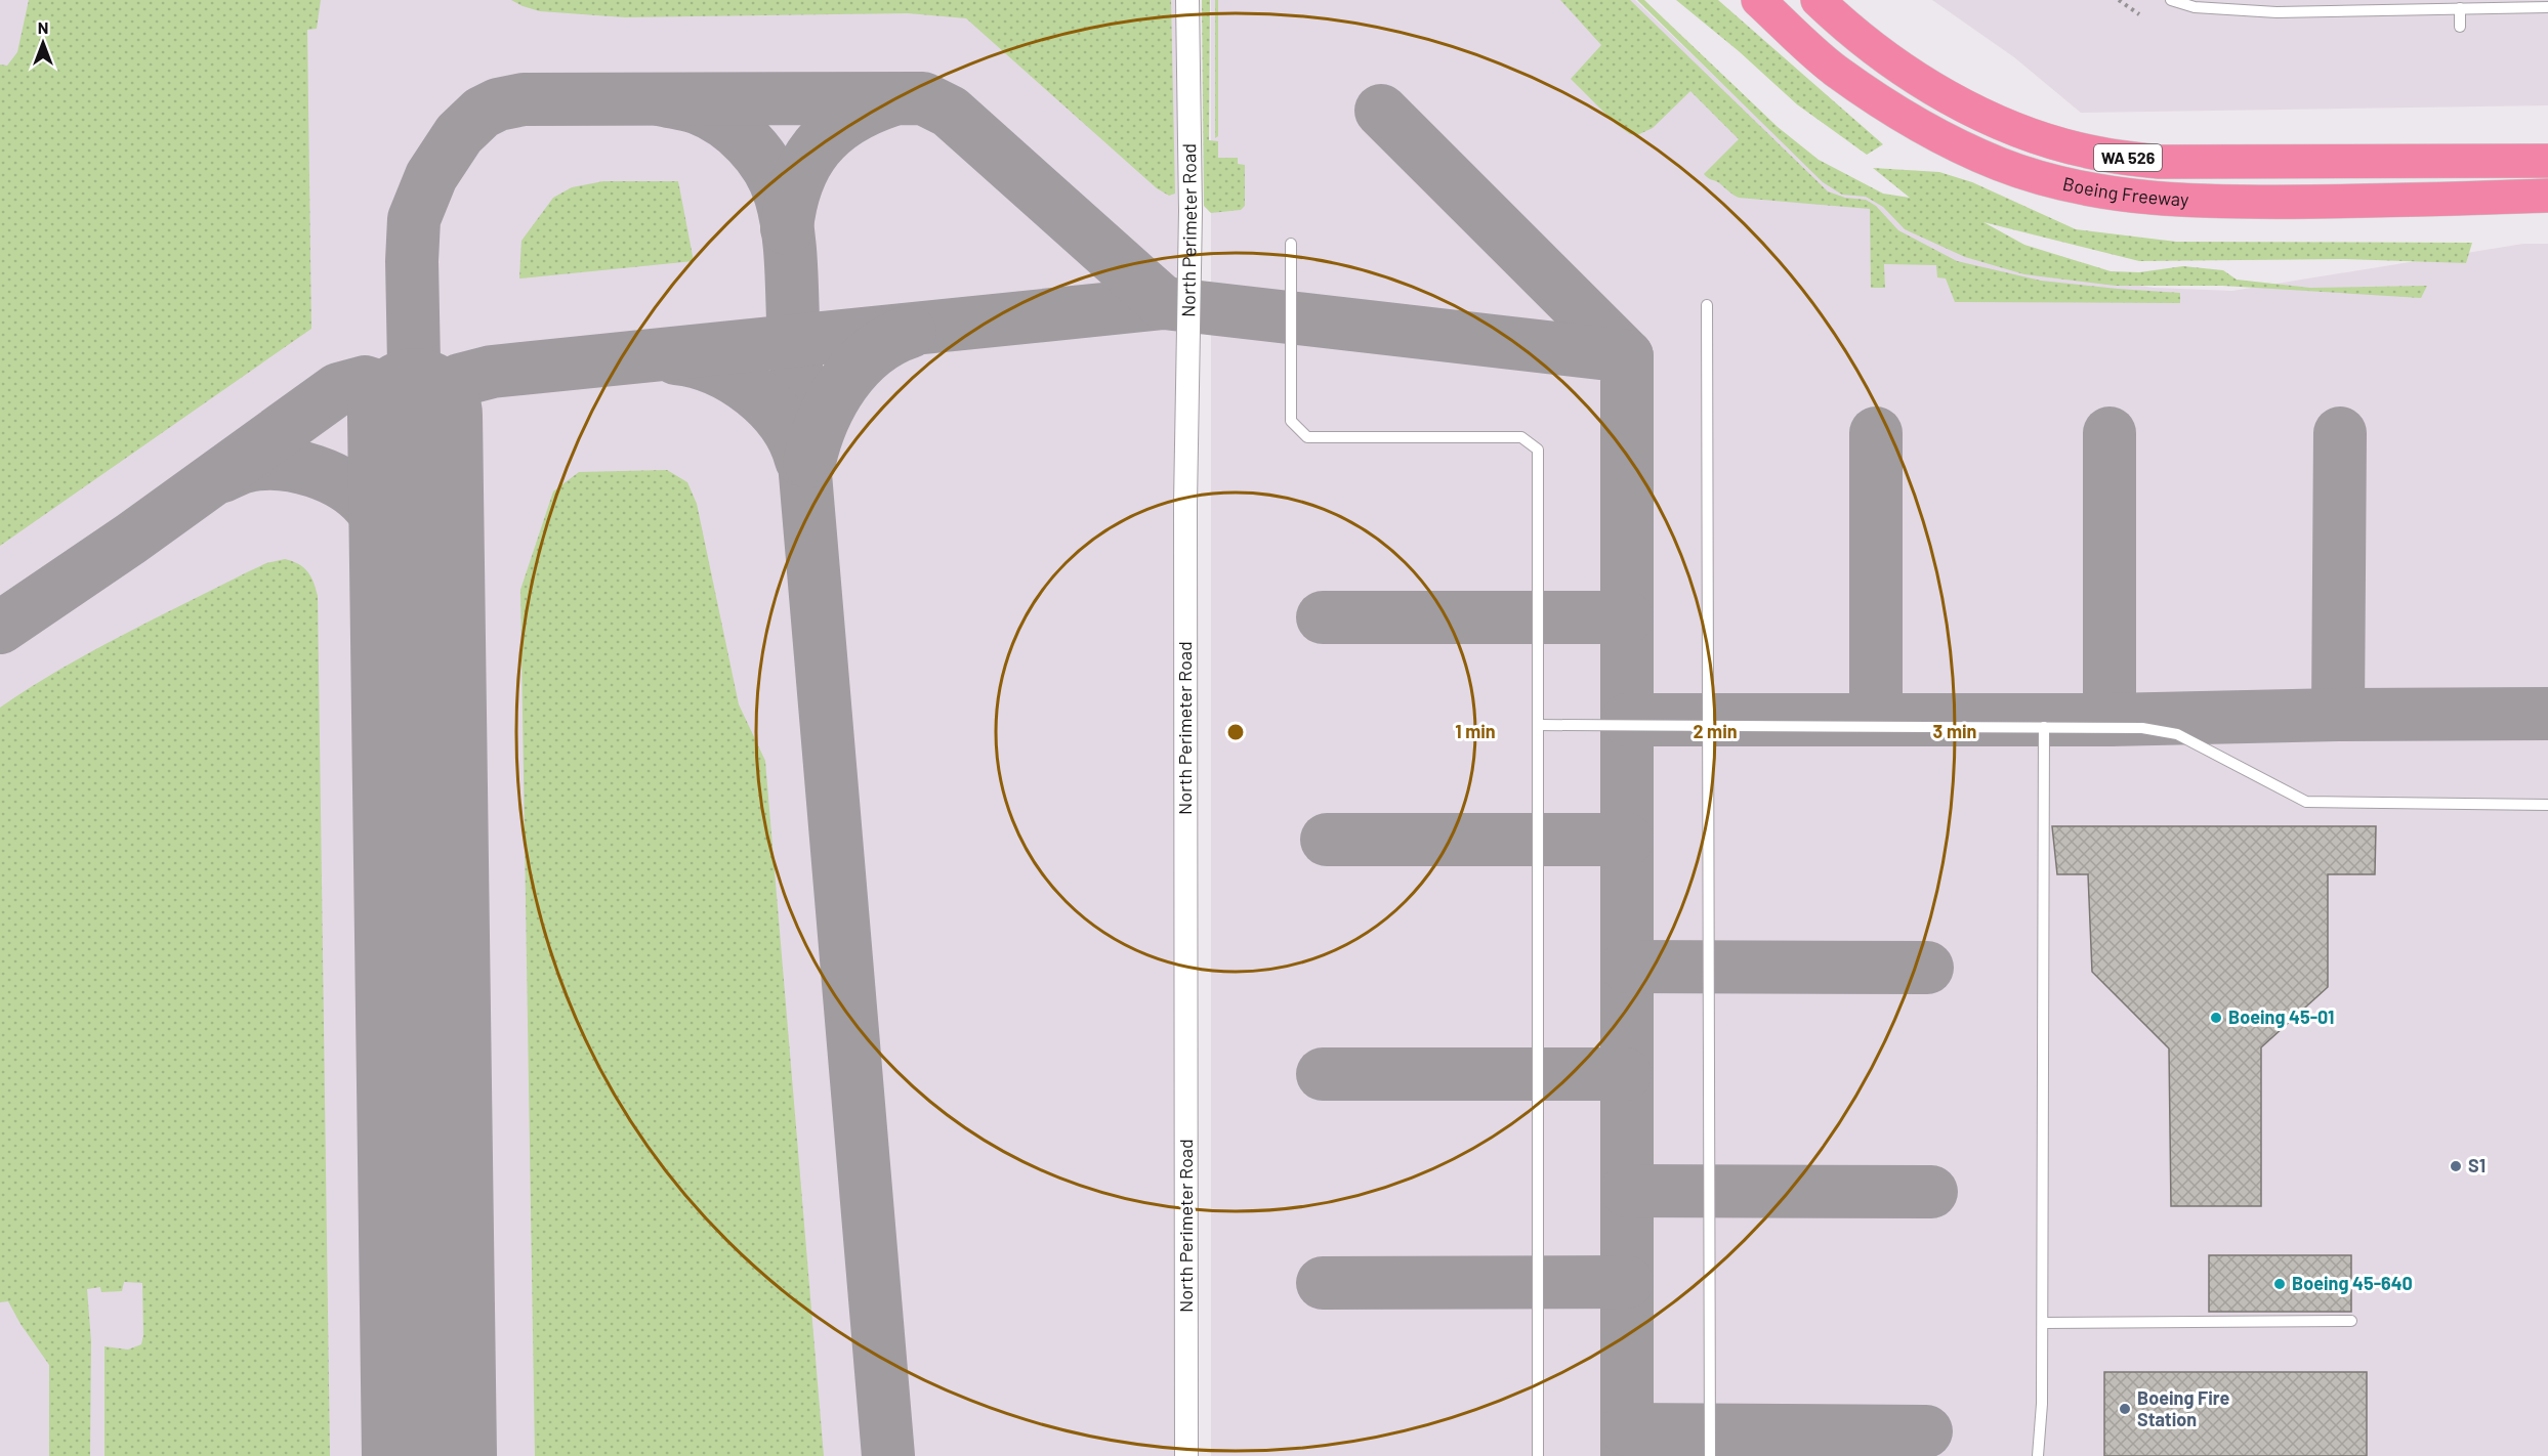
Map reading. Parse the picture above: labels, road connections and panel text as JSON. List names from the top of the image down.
{
  "streets": {
    "highway": ["WA 526", "Boeing Freeway"],
    "street": ["North Perimeter Road"]
  },
  "places": [
    "Boeing 45-01",
    "S1",
    "Boeing 45-640",
    "Boeing Fire Station"
  ],
  "north": "top",
  "rings": ["1 min", "2 min", "3 min"]
}
